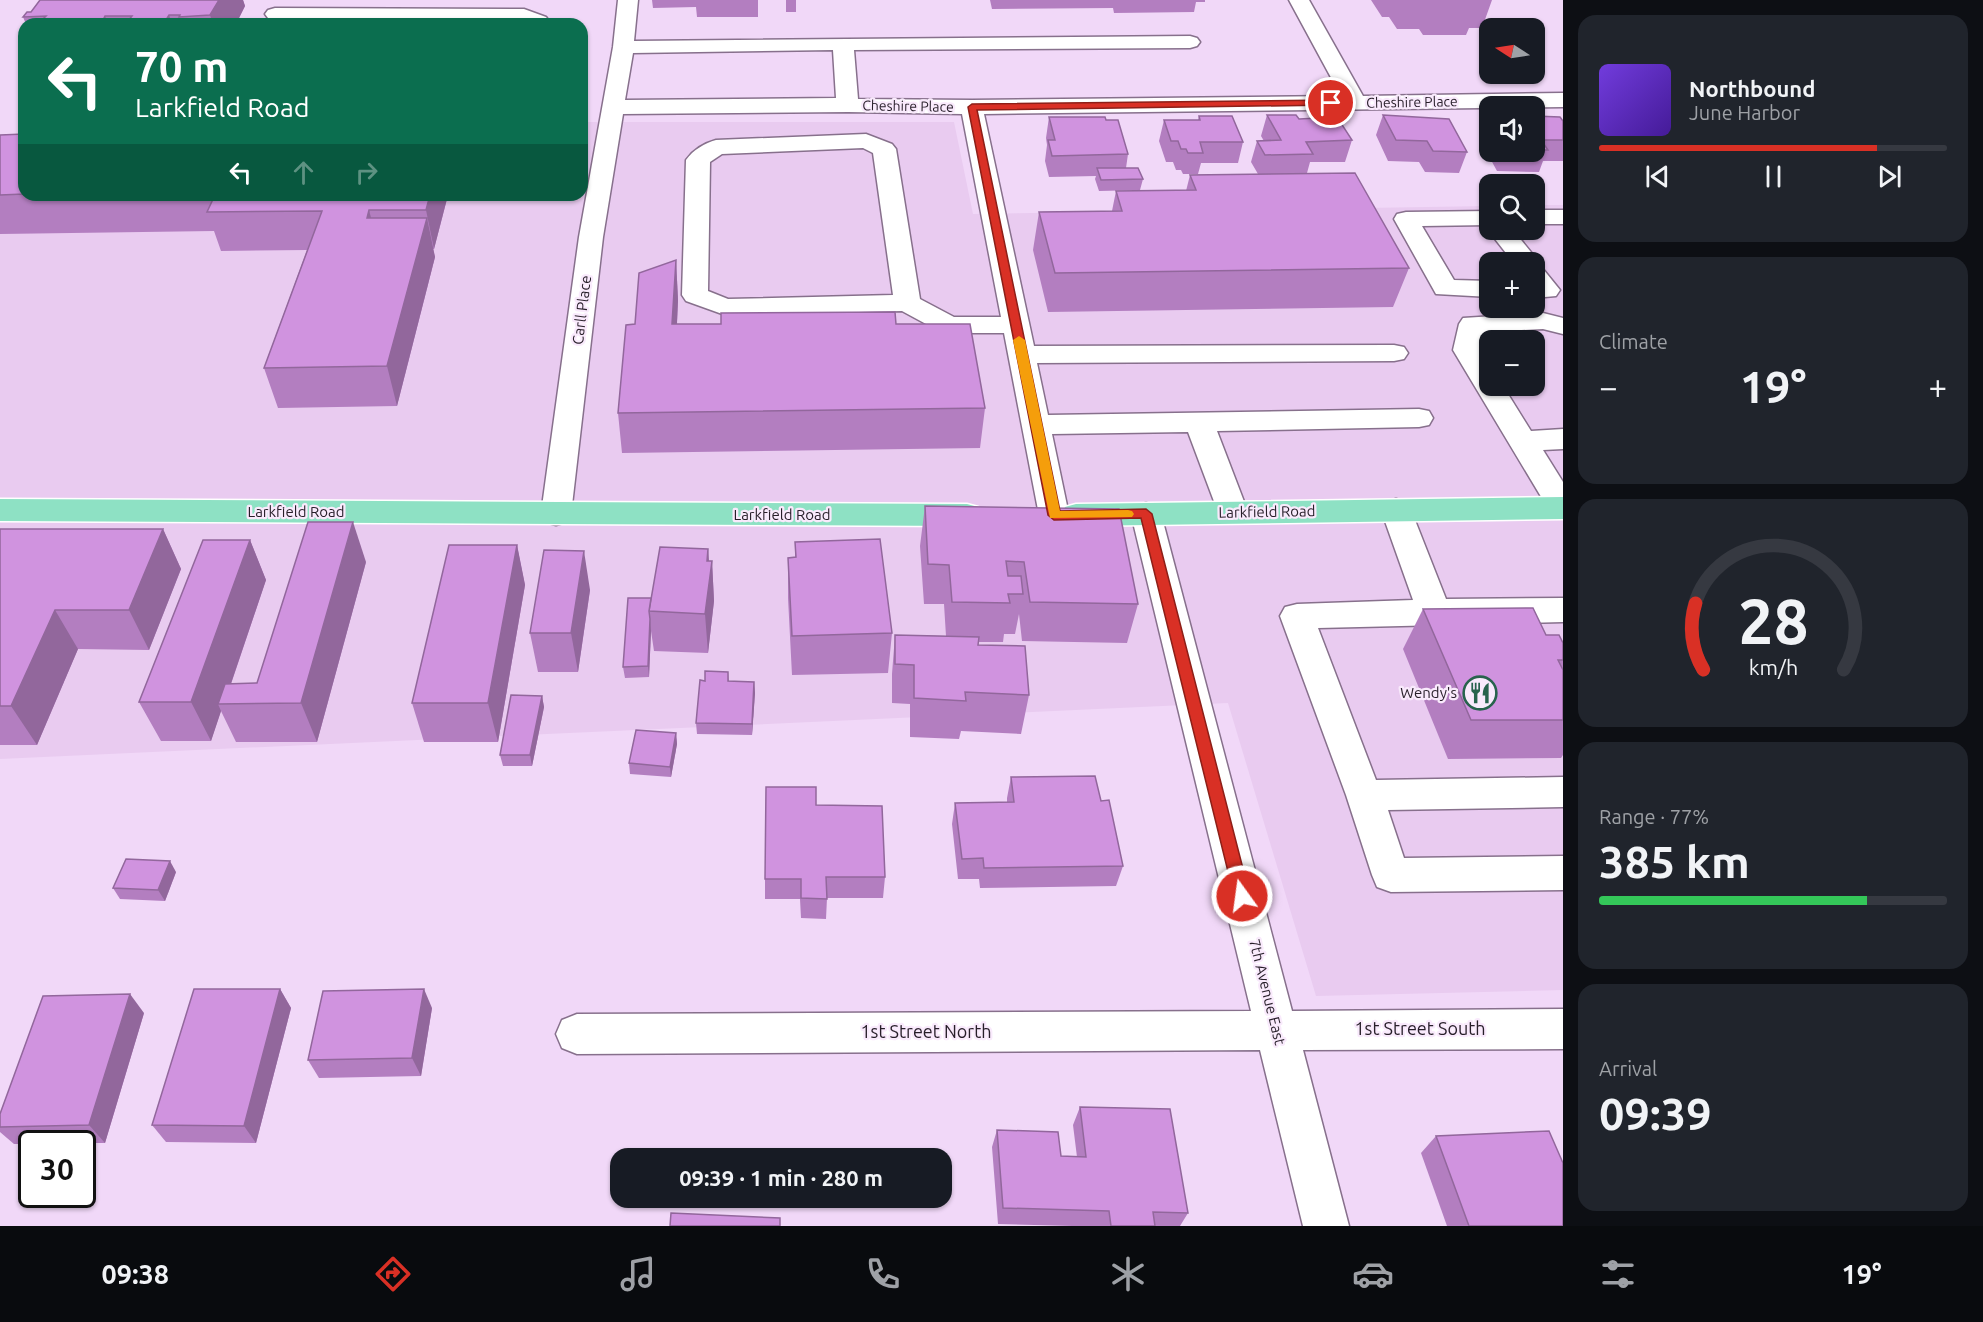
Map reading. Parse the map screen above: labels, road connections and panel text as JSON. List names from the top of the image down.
{
  "streets": {
    "main road": ["Larkfield Road"],
    "street": [
      "Cheshire Place",
      "Carll Place",
      "7th Avenue East",
      "1st Street South",
      "1st Street North"
    ]
  },
  "crossings": [
    ["Cheshire Place", "Carll Place"],
    ["Carll Place", "Larkfield Road"],
    ["Larkfield Road", "7th Avenue East"],
    ["7th Avenue East", "1st Street South"],
    ["7th Avenue East", "1st Street North"],
    ["1st Street South", "1st Street North"]
  ],
  "places": {
    "restaurant": ["Wendy's"]
  },
  "north": "left",
  "page": {
    "map_buttons": ["+", "−"],
    "turn": ["70 m", "Larkfield Road"],
    "song": ["Northbound", "June Harbor"],
    "tile": [
      "Climate",
      ["Range · 77%", "385 km"],
      ["Arrival", "09:39"]
    ],
    "heat": ["−", "19°", "+"],
    "limit": "30",
    "trip": "09:39 · 1 min · 280 m",
    "tabs": ["09:38", "19°"],
    "gauge": ["28", "km/h"]
  }
}
